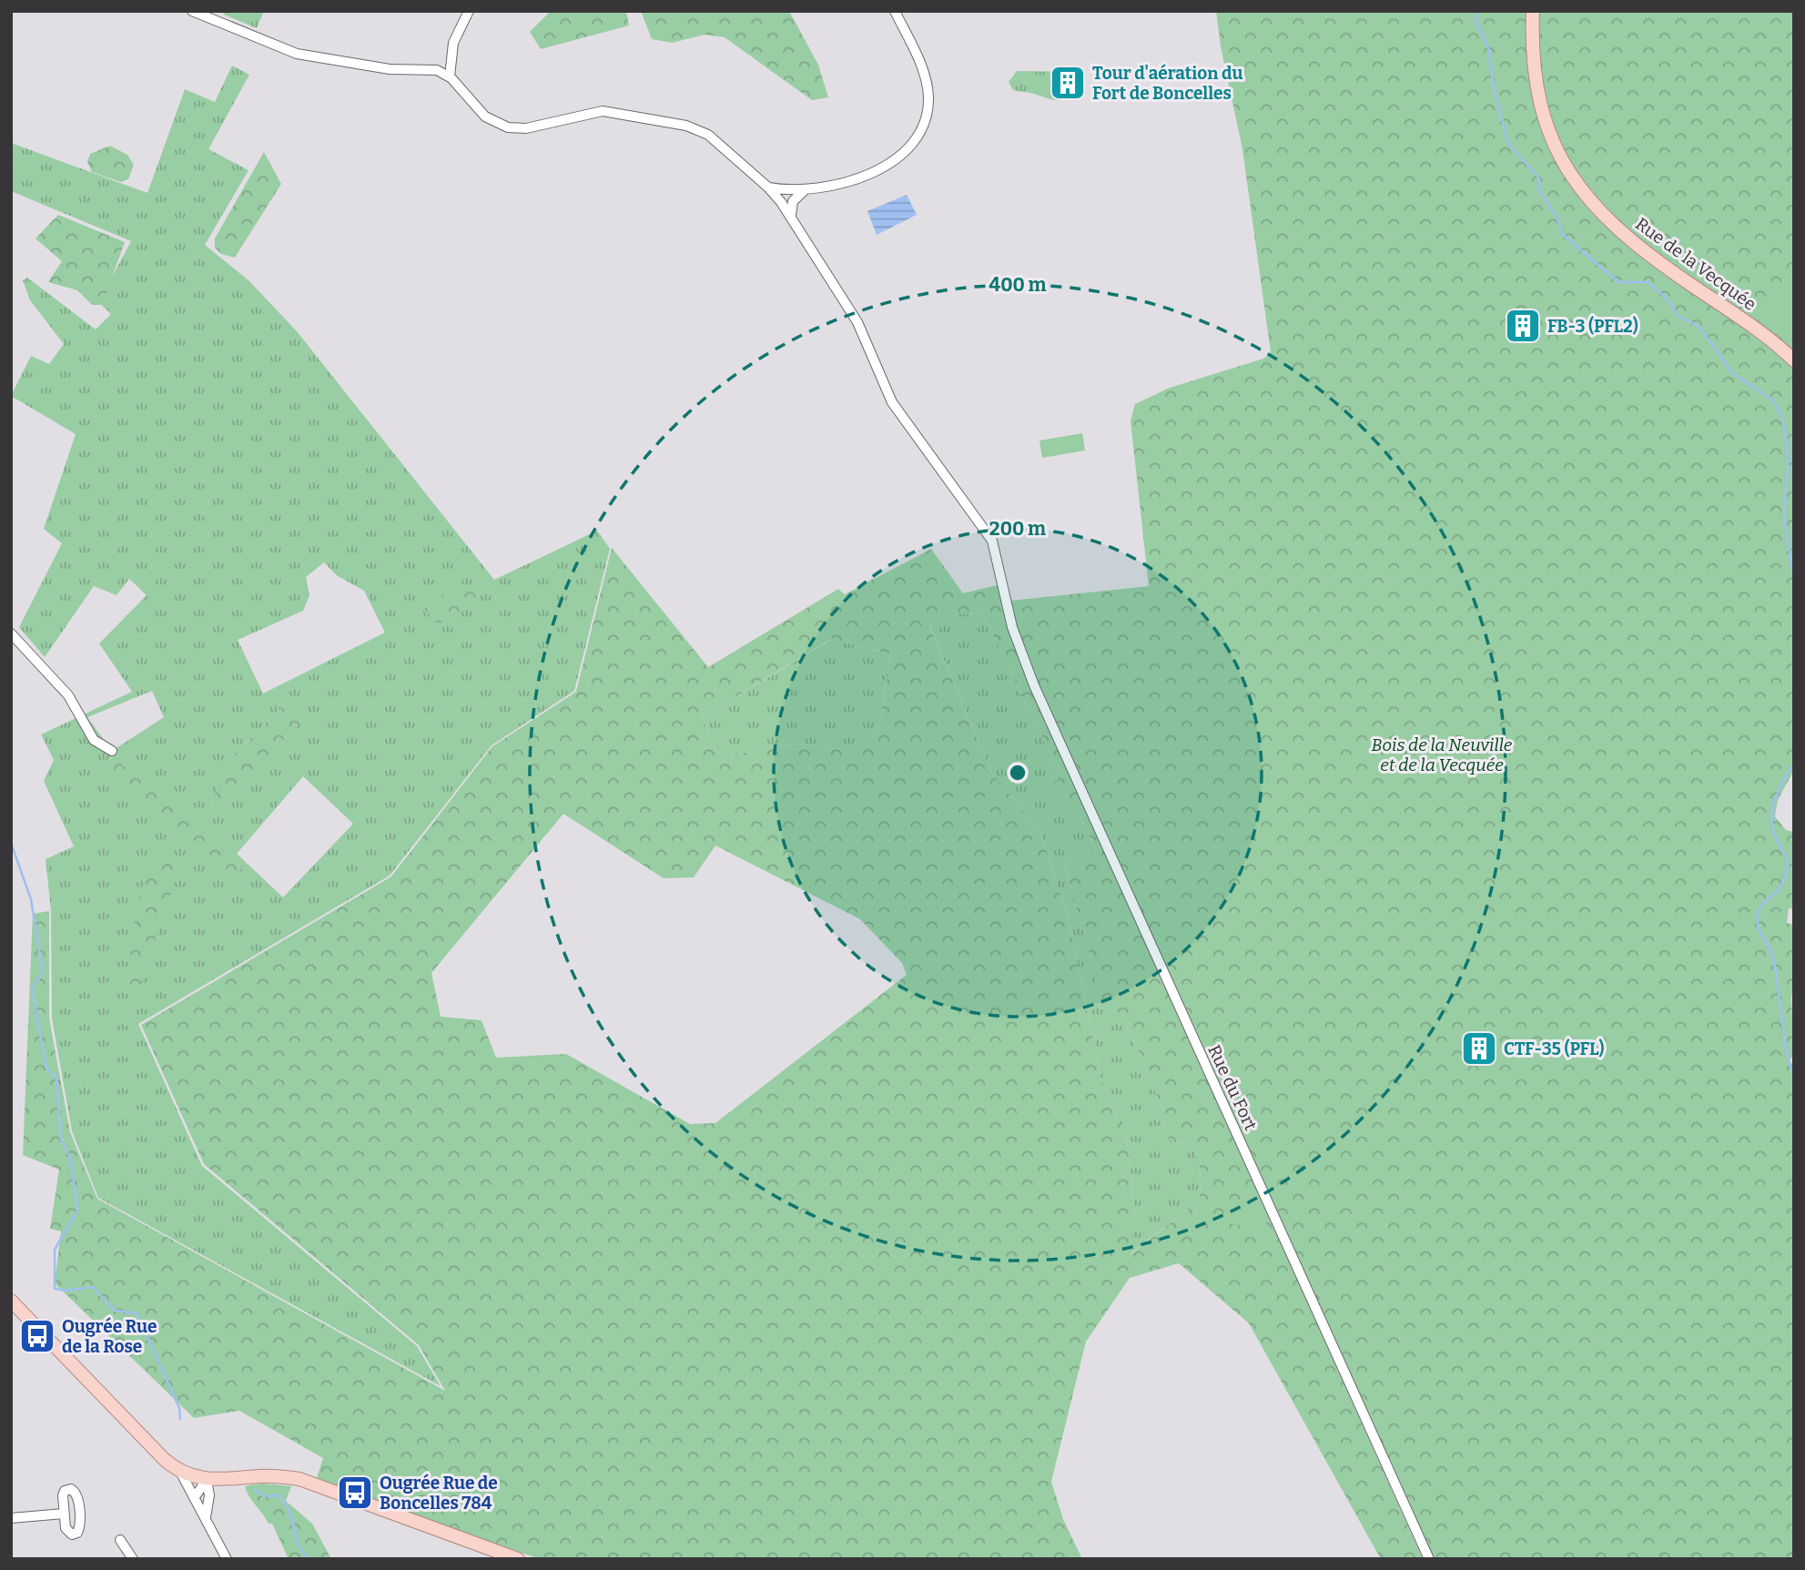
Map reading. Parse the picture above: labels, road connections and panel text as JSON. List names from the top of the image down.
{
  "streets": {
    "main road": ["Rue de la Vecquée"],
    "street": ["Rue du Fort"]
  },
  "parks": ["Bois de la Neuville et de la Vecquée"],
  "places": {
    "building": ["Tour d'aération du Fort de Boncelles", "FB-3 (PFL2)", "CTF-35 (PFL)"],
    "bus stop": ["Ougrée Rue de la Rose", "Ougrée Rue de Boncelles 784"]
  },
  "rings": ["400 m", "200 m"]
}
